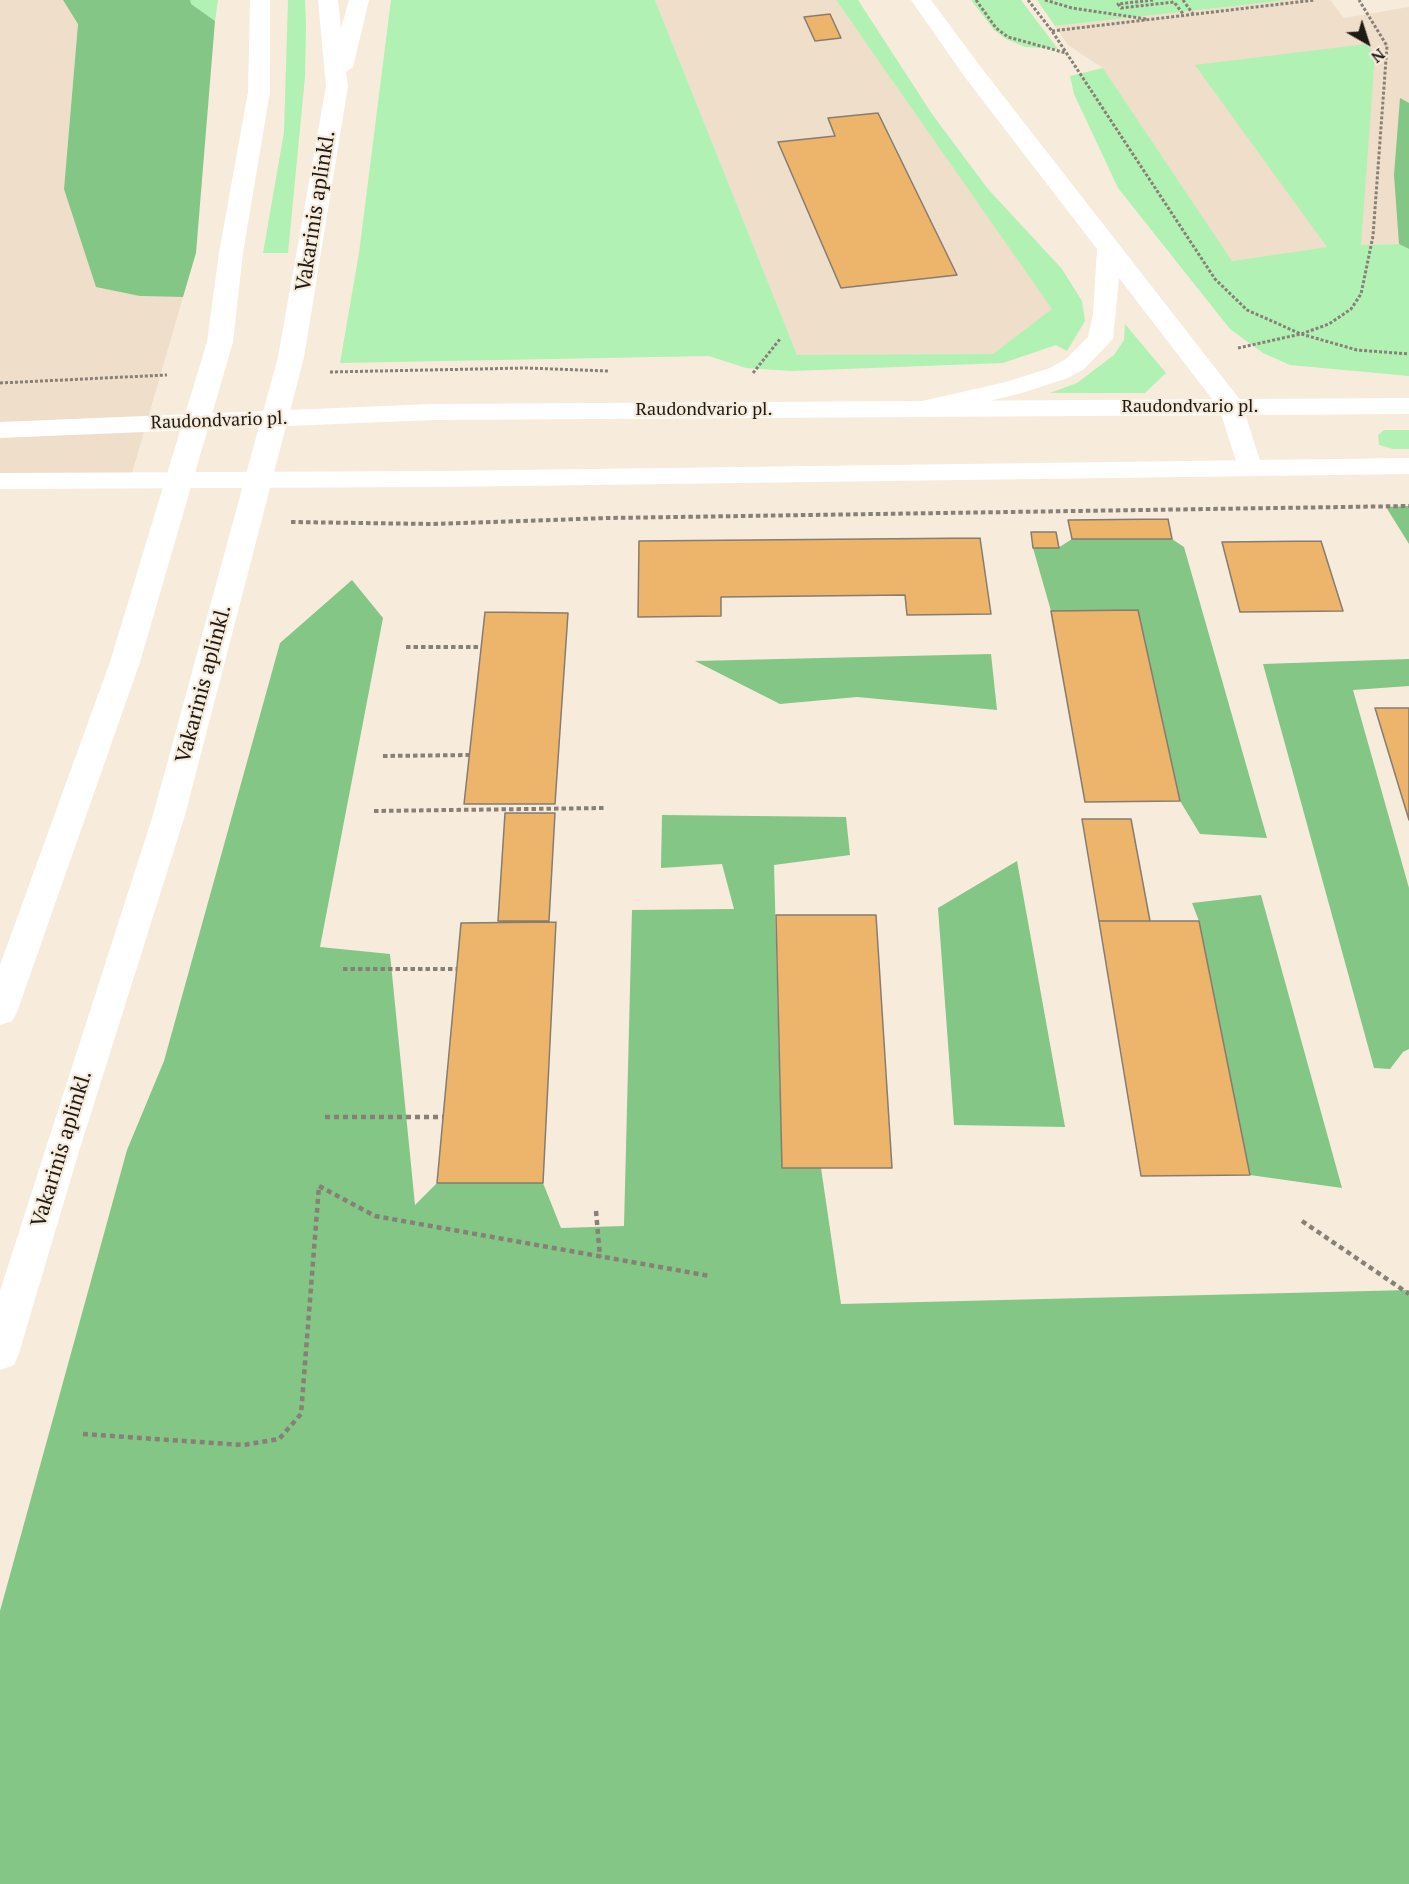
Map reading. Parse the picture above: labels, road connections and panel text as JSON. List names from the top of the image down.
{
  "streets": {
    "main road": ["Vakarinis aplinkl.", "Raudondvario pl."]
  },
  "north": "bottom right"
}
